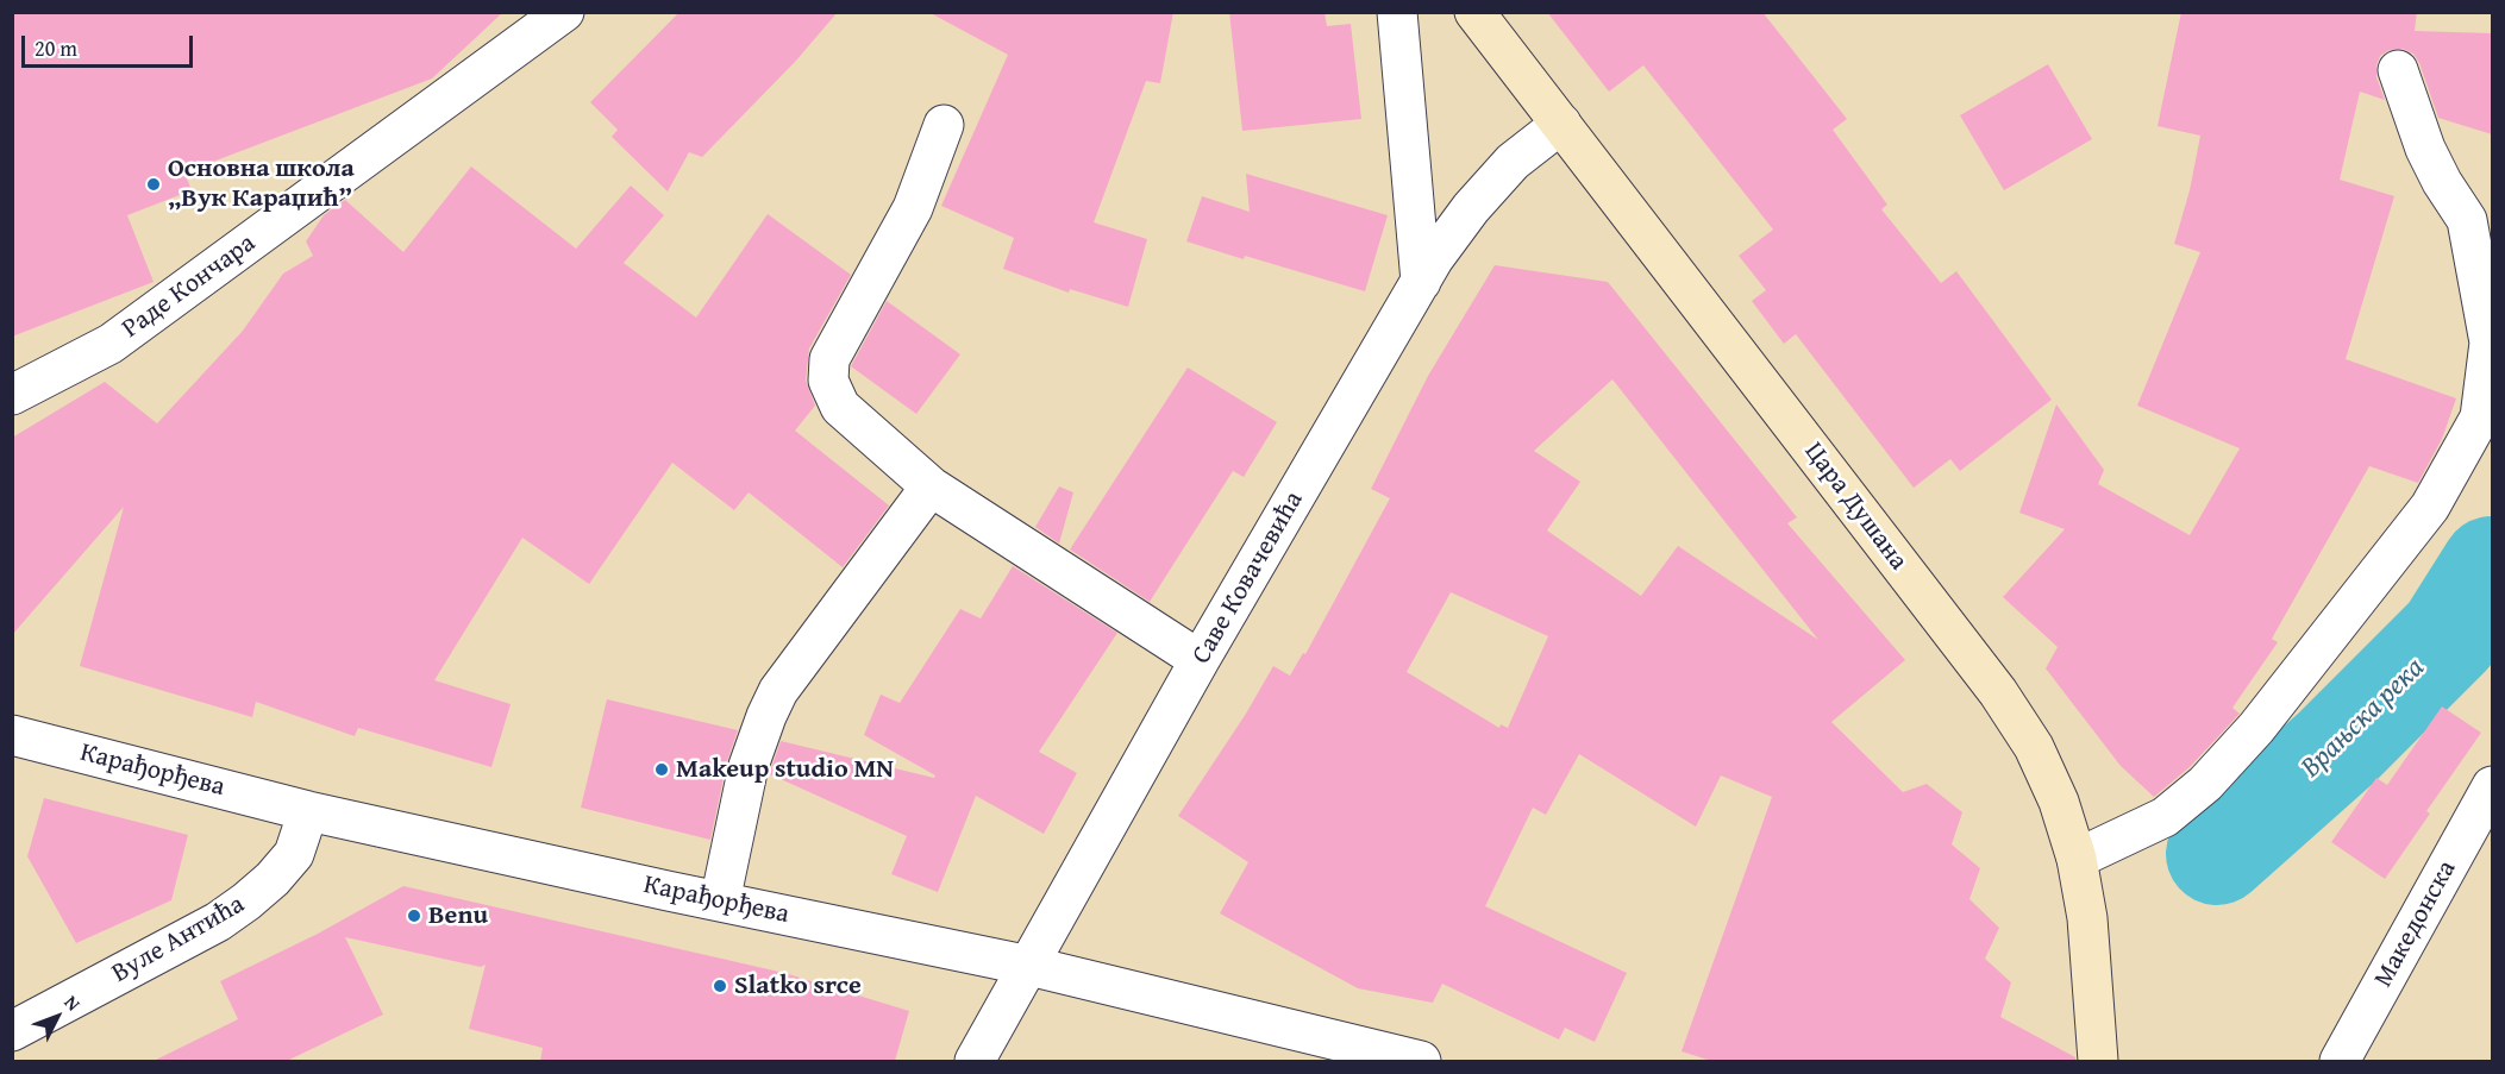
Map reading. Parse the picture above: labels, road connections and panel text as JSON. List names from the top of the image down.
{
  "streets": {
    "main road": ["Цара Душана"],
    "street": [
      "Раде Кончара",
      "Саве Ковачевића",
      "Карађорђева",
      "Македонска",
      "Вуле Антића"
    ]
  },
  "crossings": [
    ["Цара Душана", "Саве Ковачевића"],
    ["Саве Ковачевића", "Карађорђева"],
    ["Карађорђева", "Вуле Антића"]
  ],
  "water": ["Врањска река"],
  "places": [
    "Основна школа „Вук Караџић”",
    "Makeup studio MN",
    "Benu",
    "Slatko srce"
  ],
  "scale_bar": "20 m",
  "north": "top right"
}
